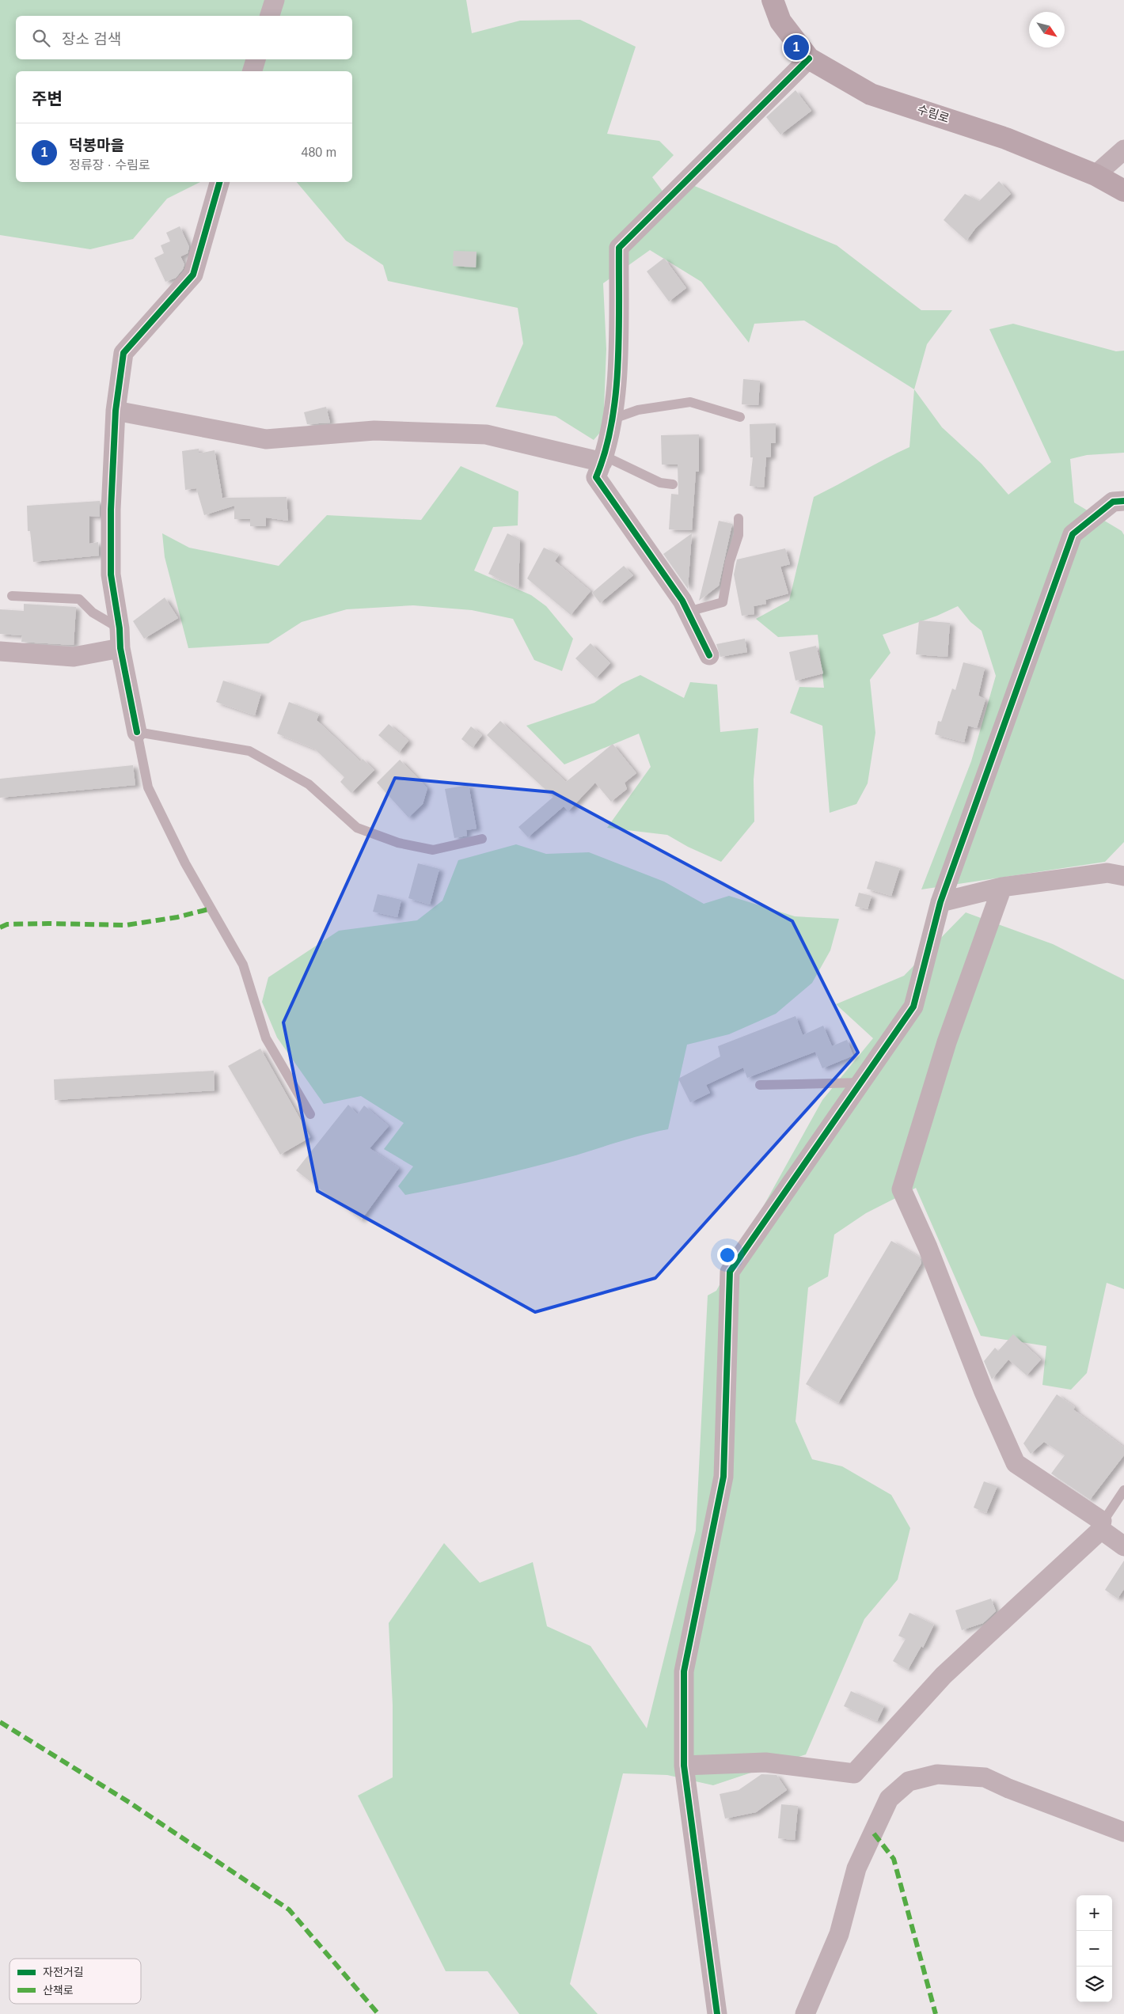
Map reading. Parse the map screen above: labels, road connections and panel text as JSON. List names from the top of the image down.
{
  "streets": {
    "main road": ["수림로"]
  },
  "legend": ["자전거길", "산책로"],
  "north": "bottom right",
  "page": {
    "search": "장소 검색",
    "pins": "1",
    "heading": "주변",
    "list": [
      {
        "mark": "1",
        "name": "덕봉마을",
        "note": "정류장 · 수림로",
        "value": "480 m"
      }
    ],
    "map_buttons": ["+", "−"]
  }
}
